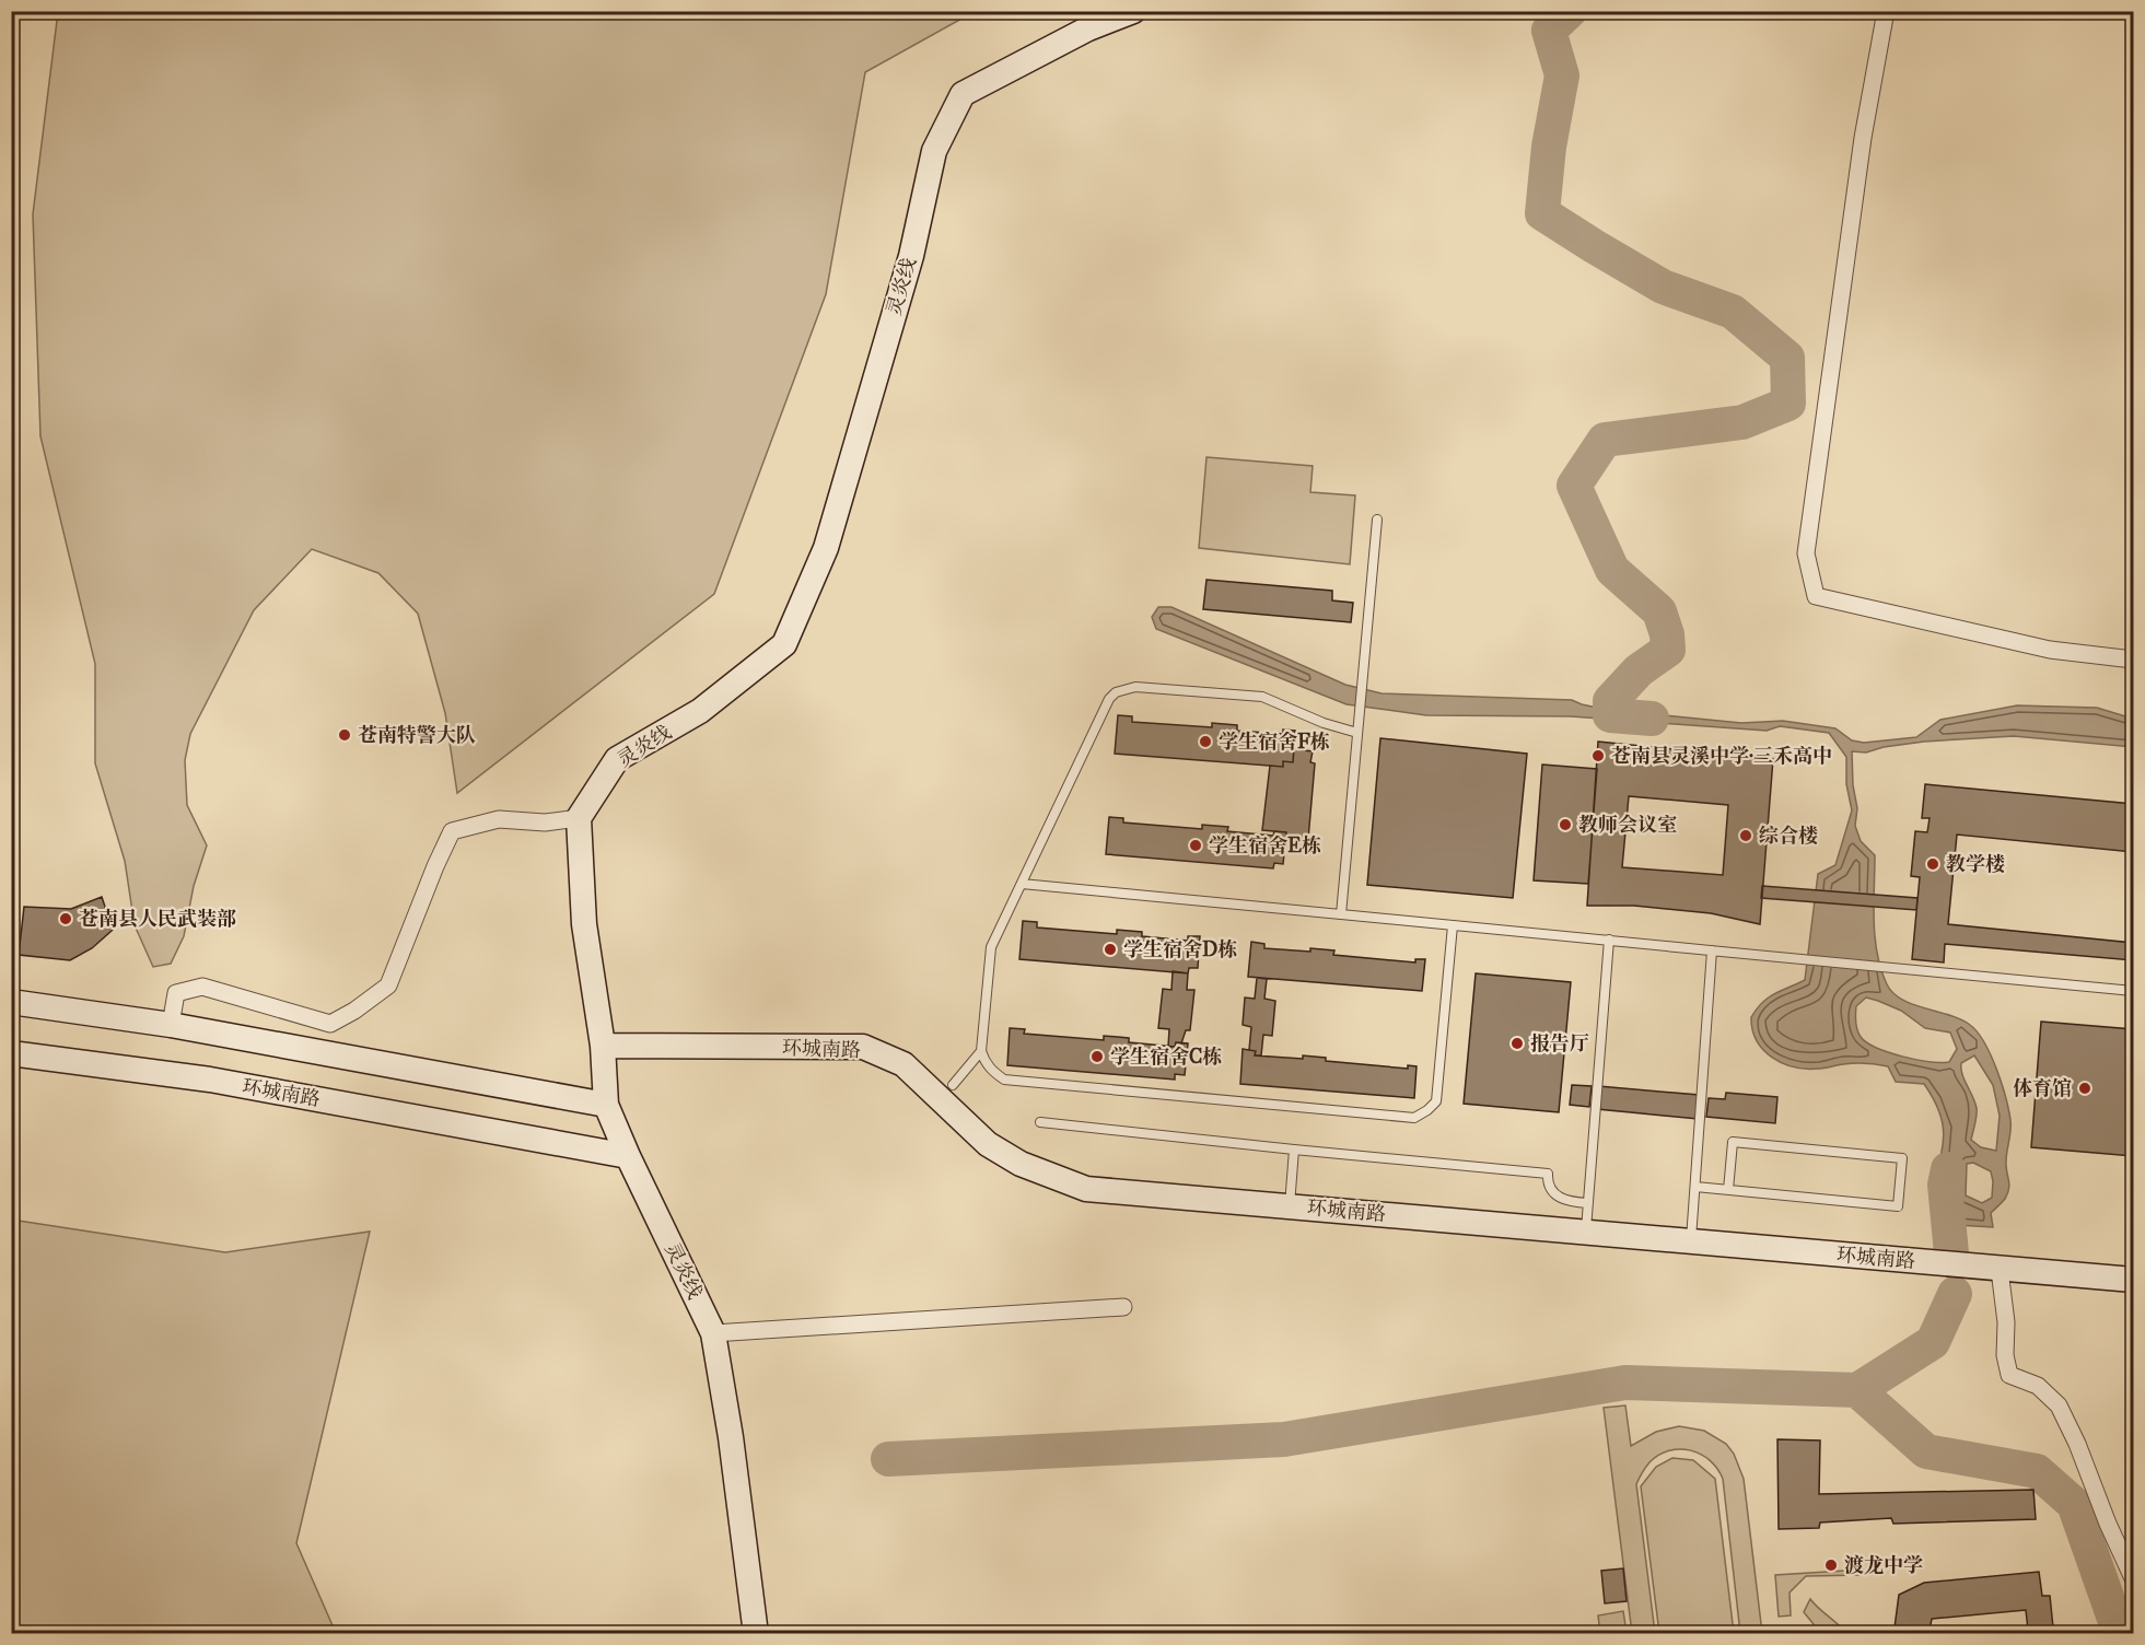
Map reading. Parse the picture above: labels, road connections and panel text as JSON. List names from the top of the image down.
{
  "streets": {
    "main road": ["灵炎线", "环城南路"]
  },
  "crossings": [
    ["灵炎线", "环城南路"]
  ],
  "places": [
    "苍南特警大队",
    "学生宿舍F栋",
    "苍南县灵溪中学·三禾高中",
    "教师会议室",
    "综合楼",
    "学生宿舍E栋",
    "教学楼",
    "苍南县人民武装部",
    "学生宿舍D栋",
    "报告厅",
    "学生宿舍C栋",
    "体育馆",
    "渡龙中学"
  ]
}
